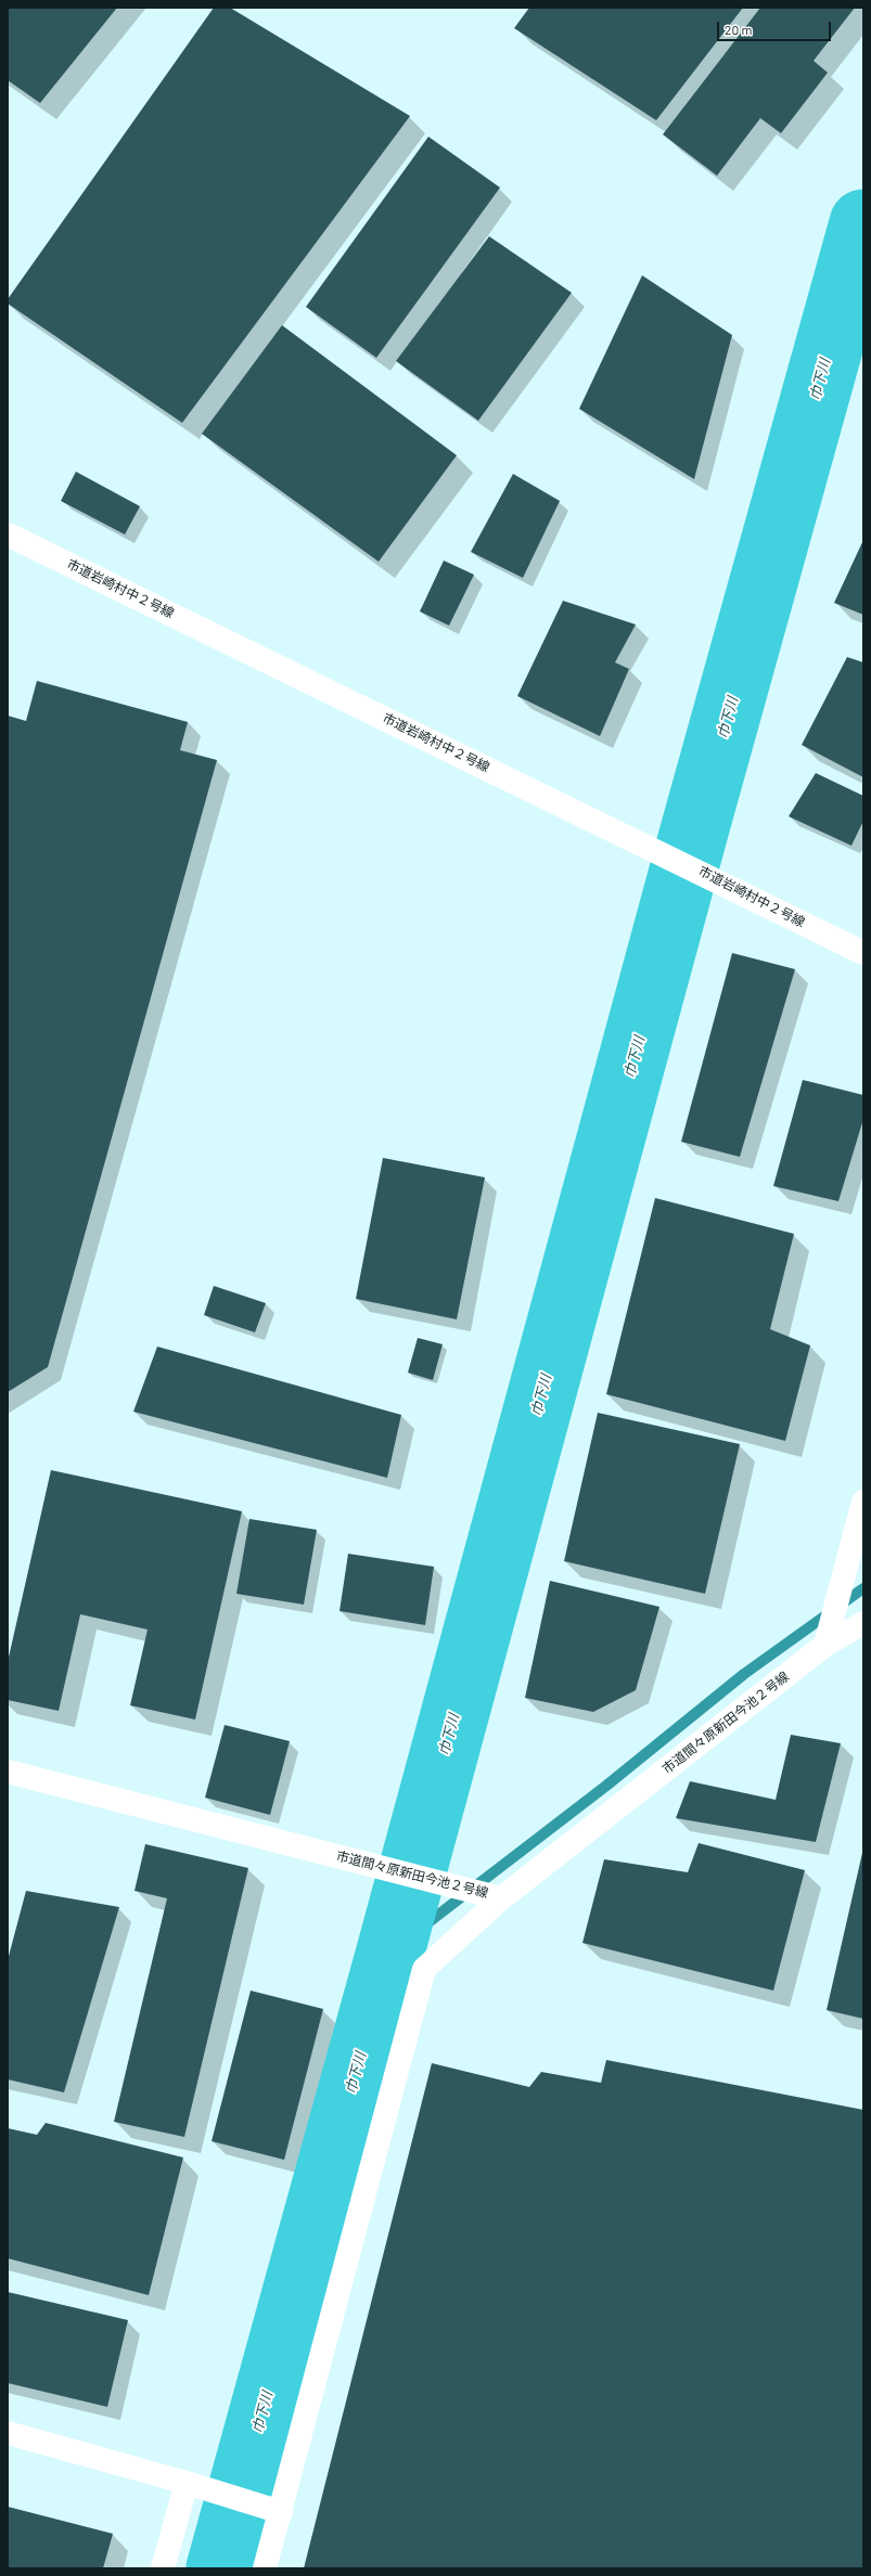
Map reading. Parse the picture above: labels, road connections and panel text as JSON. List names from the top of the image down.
{
  "streets": {
    "street": ["市道岩崎村中２号線", "市道間々原新田今池２号線"]
  },
  "water": ["巾下川"],
  "scale_bar": "20 m"
}
